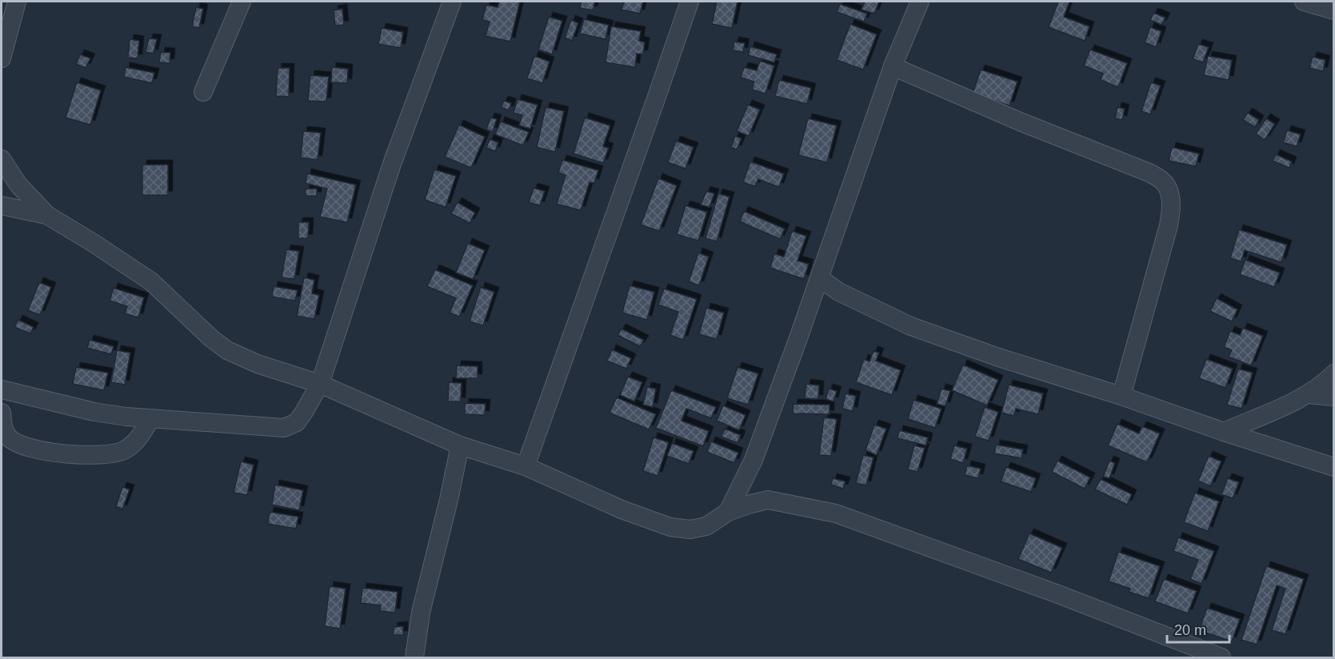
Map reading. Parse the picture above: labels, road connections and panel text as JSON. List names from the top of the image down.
{
  "scale_bar": "20 m"
}
